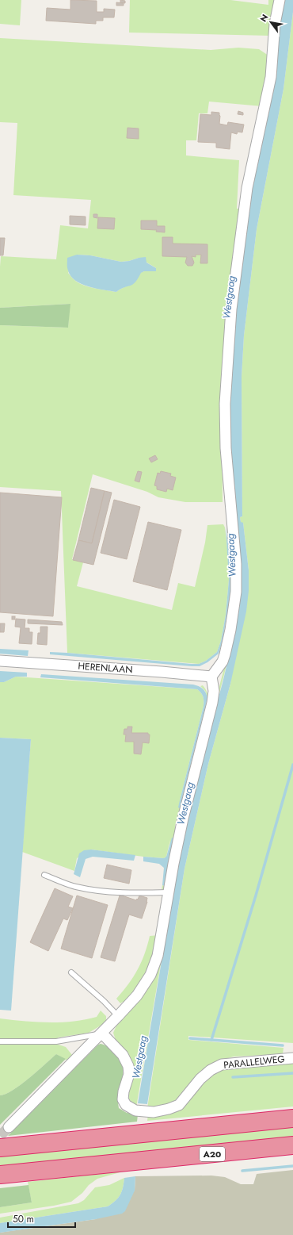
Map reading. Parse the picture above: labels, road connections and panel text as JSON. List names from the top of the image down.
{
  "streets": {
    "highway": ["A20"],
    "street": ["HERENLAAN", "PARALLELWEG"]
  },
  "water": ["Westgaag"],
  "scale_bar": "50 m",
  "north": "top left"
}
